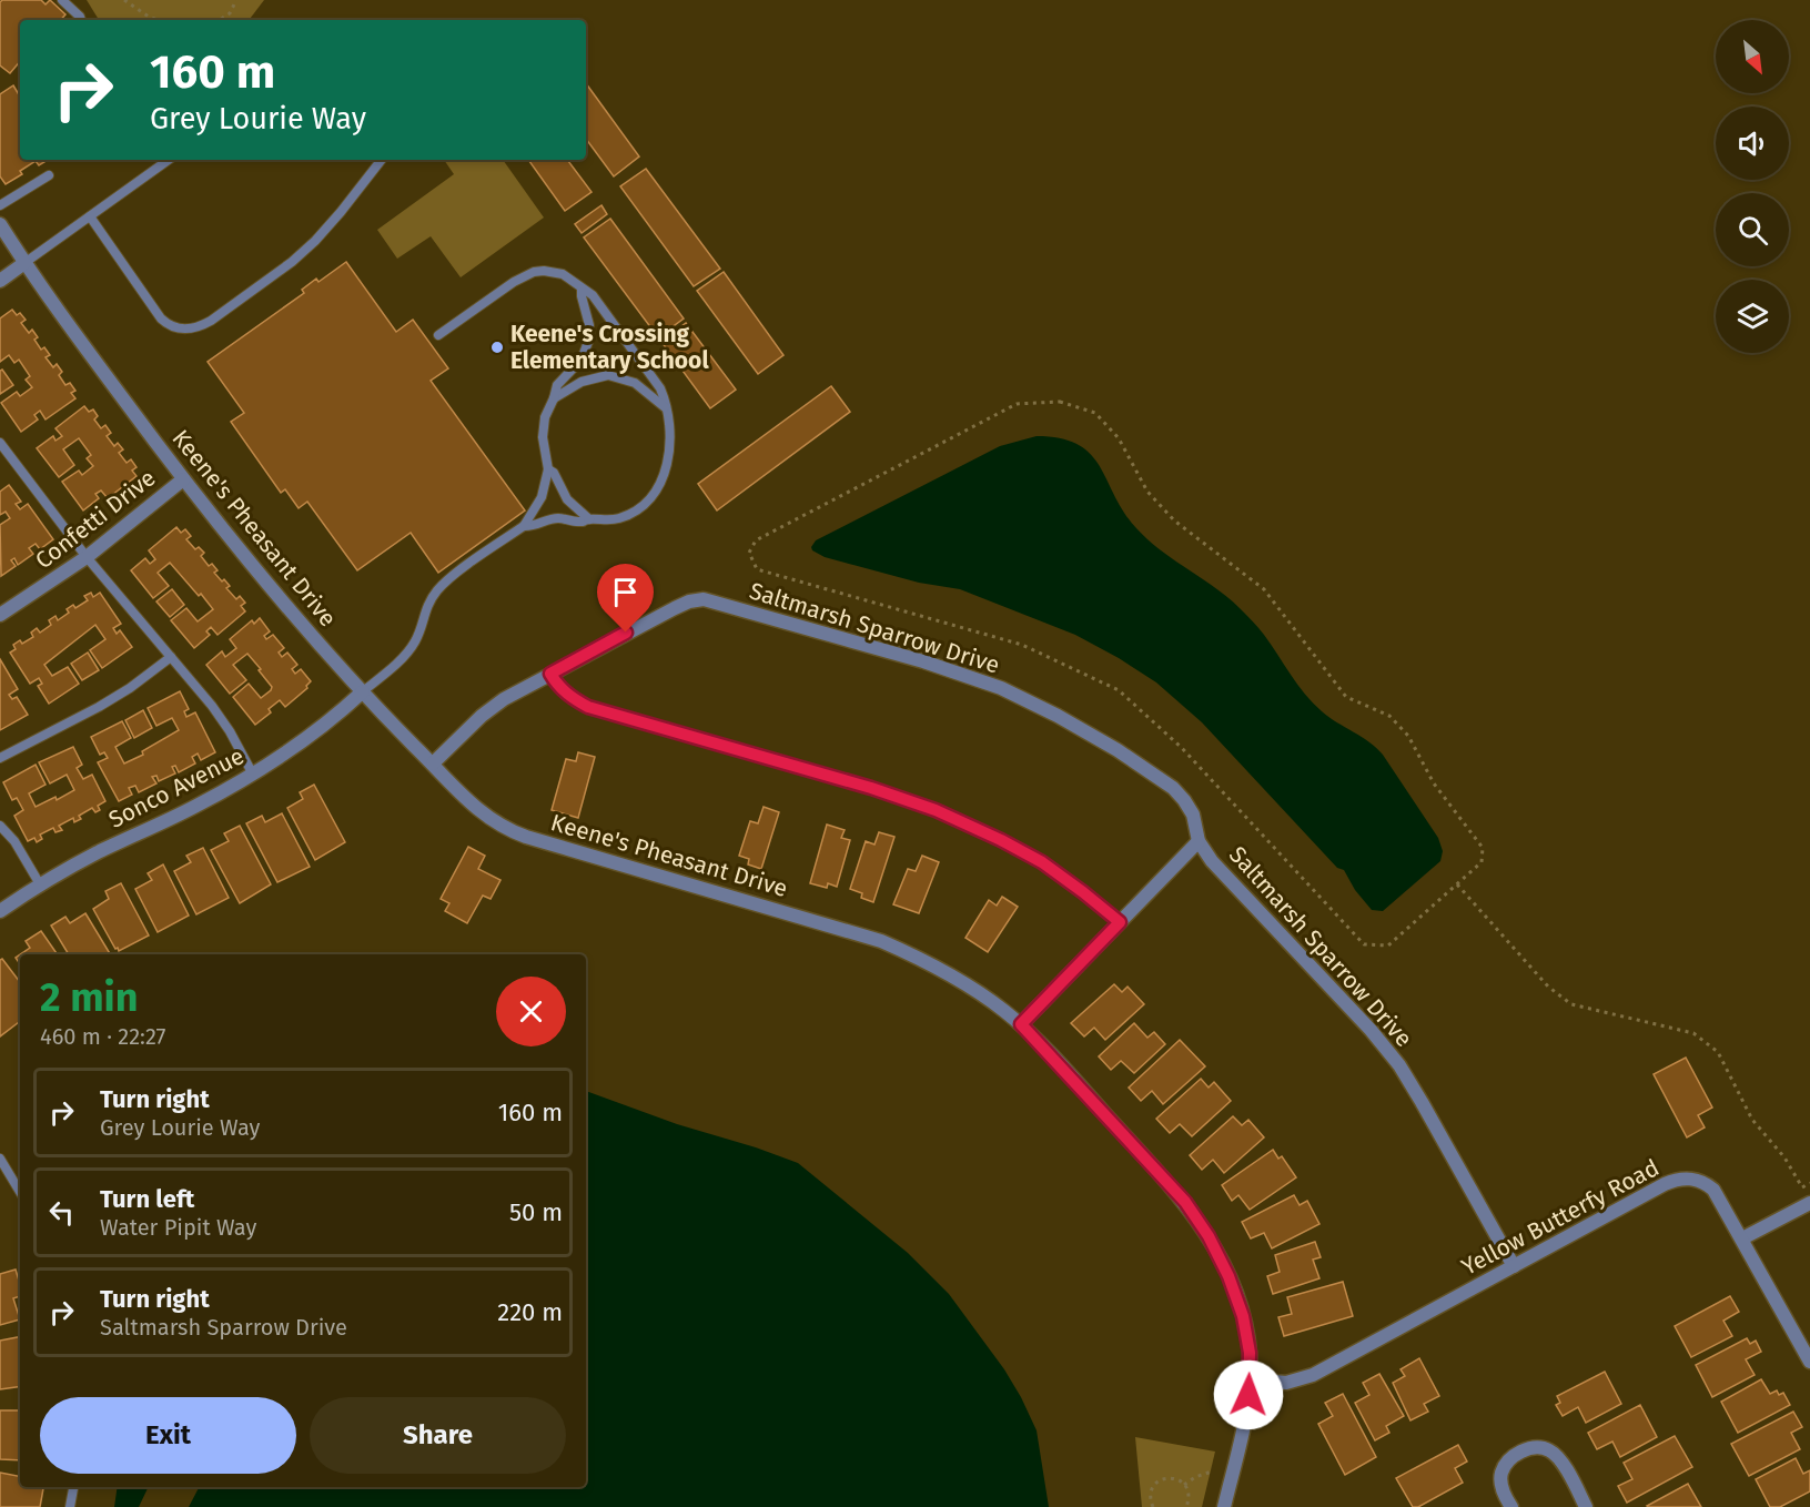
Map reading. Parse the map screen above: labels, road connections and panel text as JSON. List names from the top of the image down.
{
  "streets": {
    "street": [
      "Confetti Drive",
      "Keene's Pheasant Drive",
      "Saltmarsh Sparrow Drive",
      "Sonco Avenue",
      "Yellow Butterfy Road"
    ]
  },
  "crossings": [
    ["Confetti Drive", "Keene's Pheasant Drive"],
    ["Keene's Pheasant Drive", "Saltmarsh Sparrow Drive"],
    ["Keene's Pheasant Drive", "Sonco Avenue"],
    ["Keene's Pheasant Drive", "Yellow Butterfy Road"],
    ["Saltmarsh Sparrow Drive", "Yellow Butterfy Road"]
  ],
  "places": ["Keene's Crossing Elementary School"],
  "north": "bottom right",
  "page": {
    "turn": ["160 m", "Grey Lourie Way"],
    "heading": ["2 min", "460 m · 22:27"],
    "list": [
      {
        "name": "Turn right",
        "note": "Grey Lourie Way",
        "value": "160 m"
      },
      {
        "name": "Turn left",
        "note": "Water Pipit Way",
        "value": "50 m"
      },
      {
        "name": "Turn right",
        "note": "Saltmarsh Sparrow Drive",
        "value": "220 m"
      }
    ],
    "buttons": ["Exit", "Share"]
  }
}
